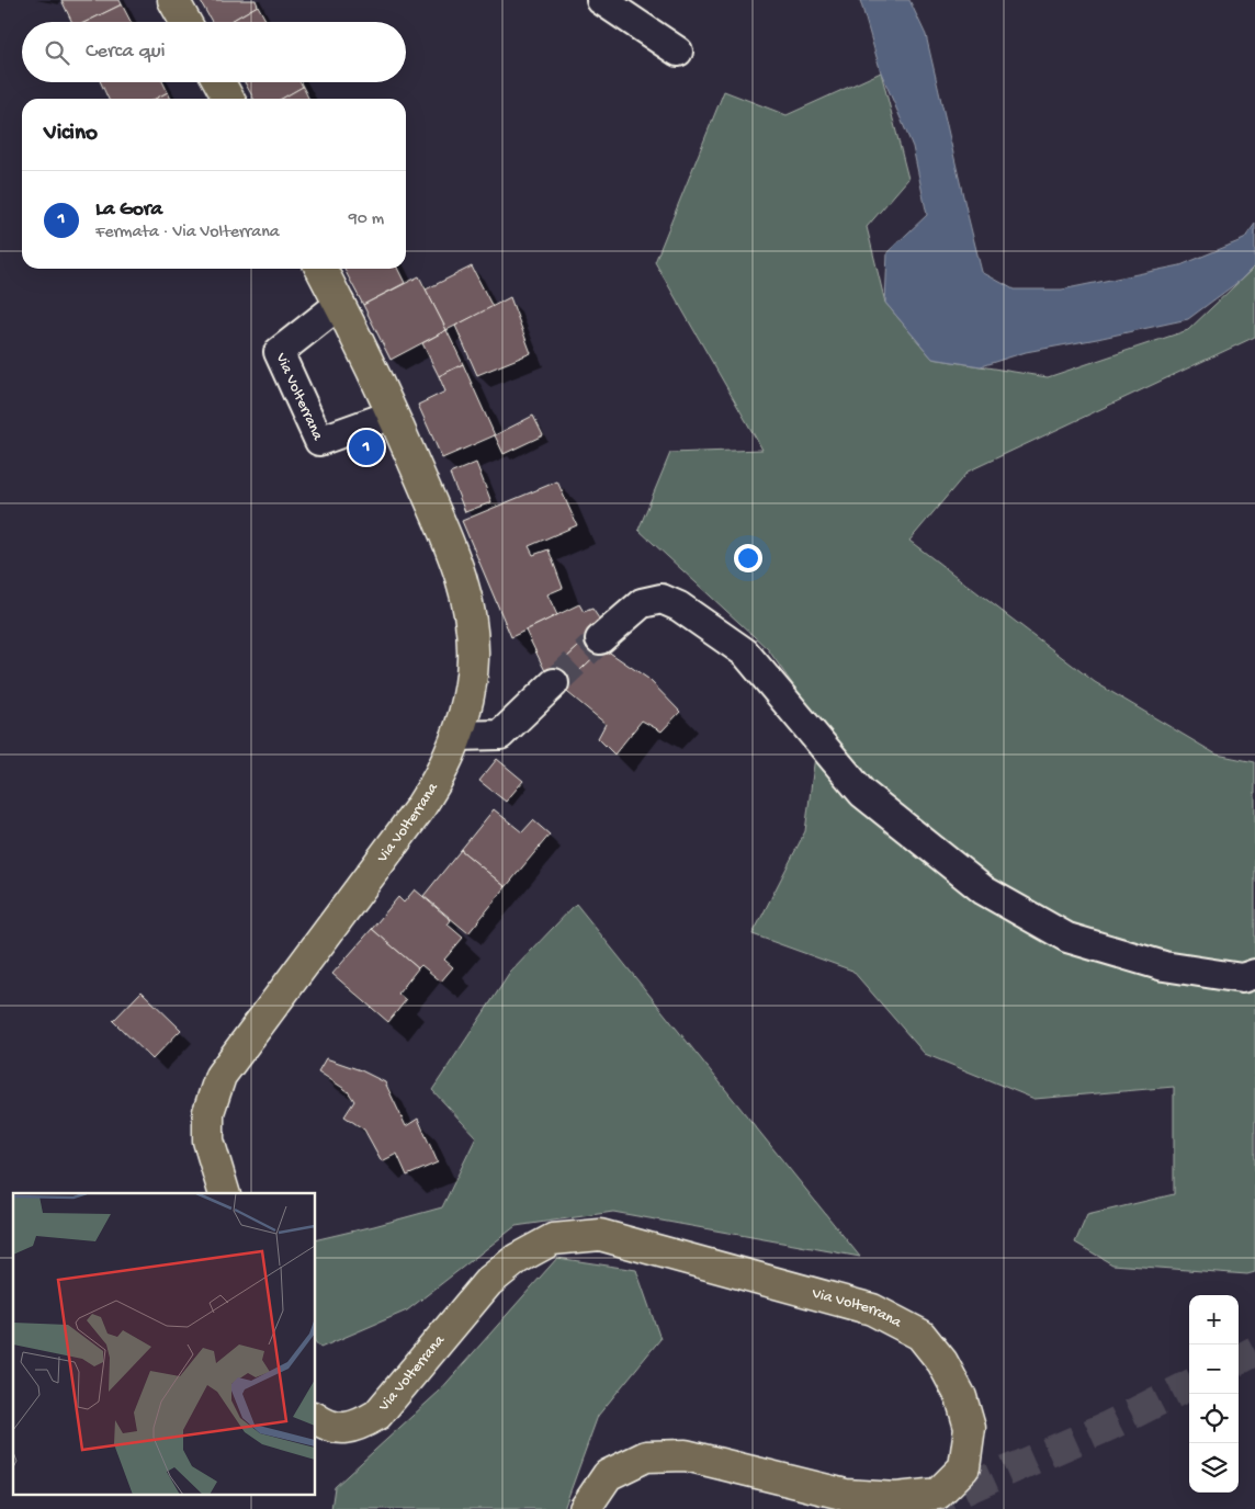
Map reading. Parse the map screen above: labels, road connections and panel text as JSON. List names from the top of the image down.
{
  "streets": {
    "main road": ["Via Volterrana"]
  },
  "page": {
    "search": "Cerca qui",
    "heading": "Vicino",
    "list": [
      {
        "mark": "1",
        "name": "La Gora",
        "note": "Fermata · Via Volterrana",
        "value": "90 m"
      }
    ],
    "pins": "1",
    "map_buttons": ["+", "−"]
  }
}
